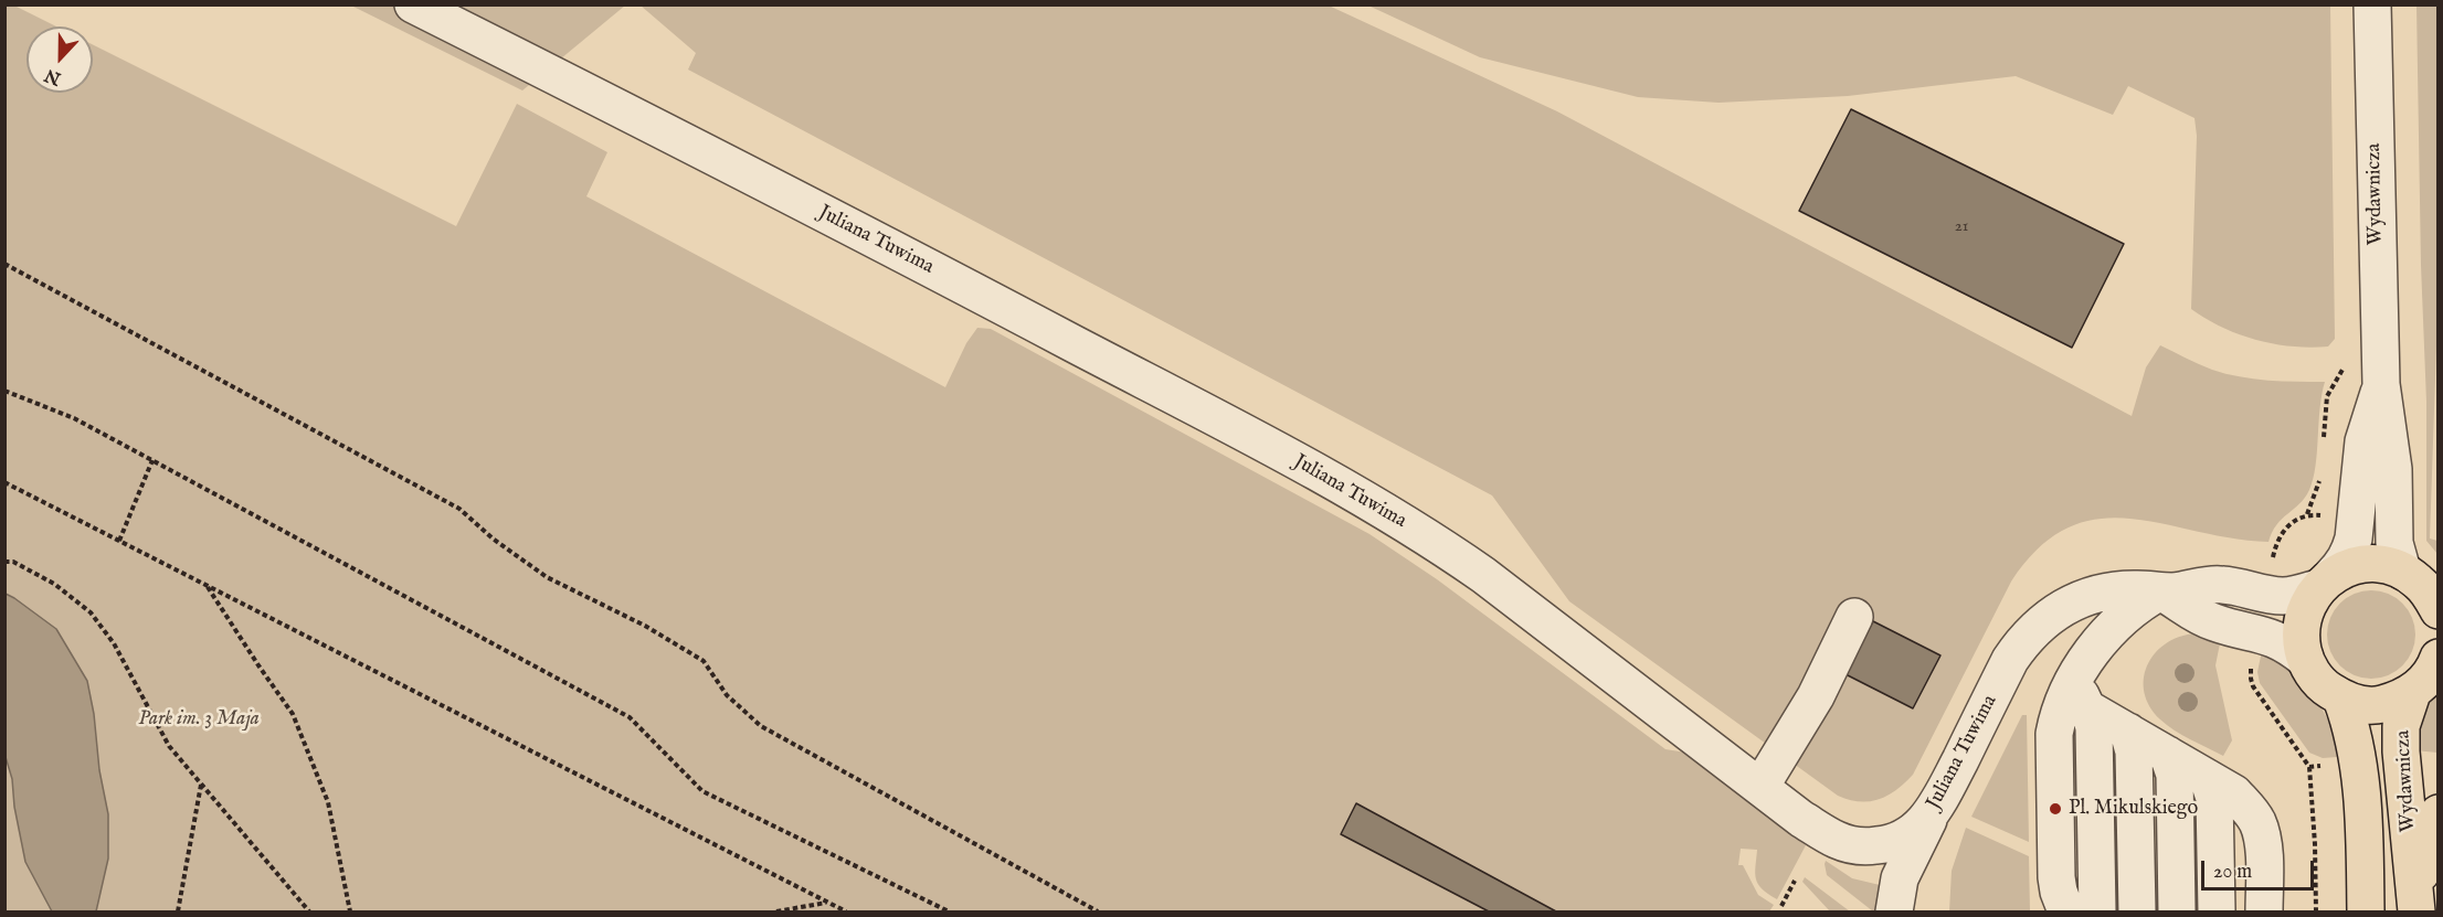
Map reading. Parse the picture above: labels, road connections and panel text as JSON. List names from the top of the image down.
{
  "streets": {
    "main road": ["Wydawnicza"],
    "street": ["Juliana Tuwima"]
  },
  "crossings": [
    ["Wydawnicza", "Juliana Tuwima"]
  ],
  "parks": ["Park im. 3 Maja"],
  "places": ["Pl. Mikulskiego"],
  "house_numbers": ["21"],
  "scale_bar": "20 m",
  "north": "bottom"
}
